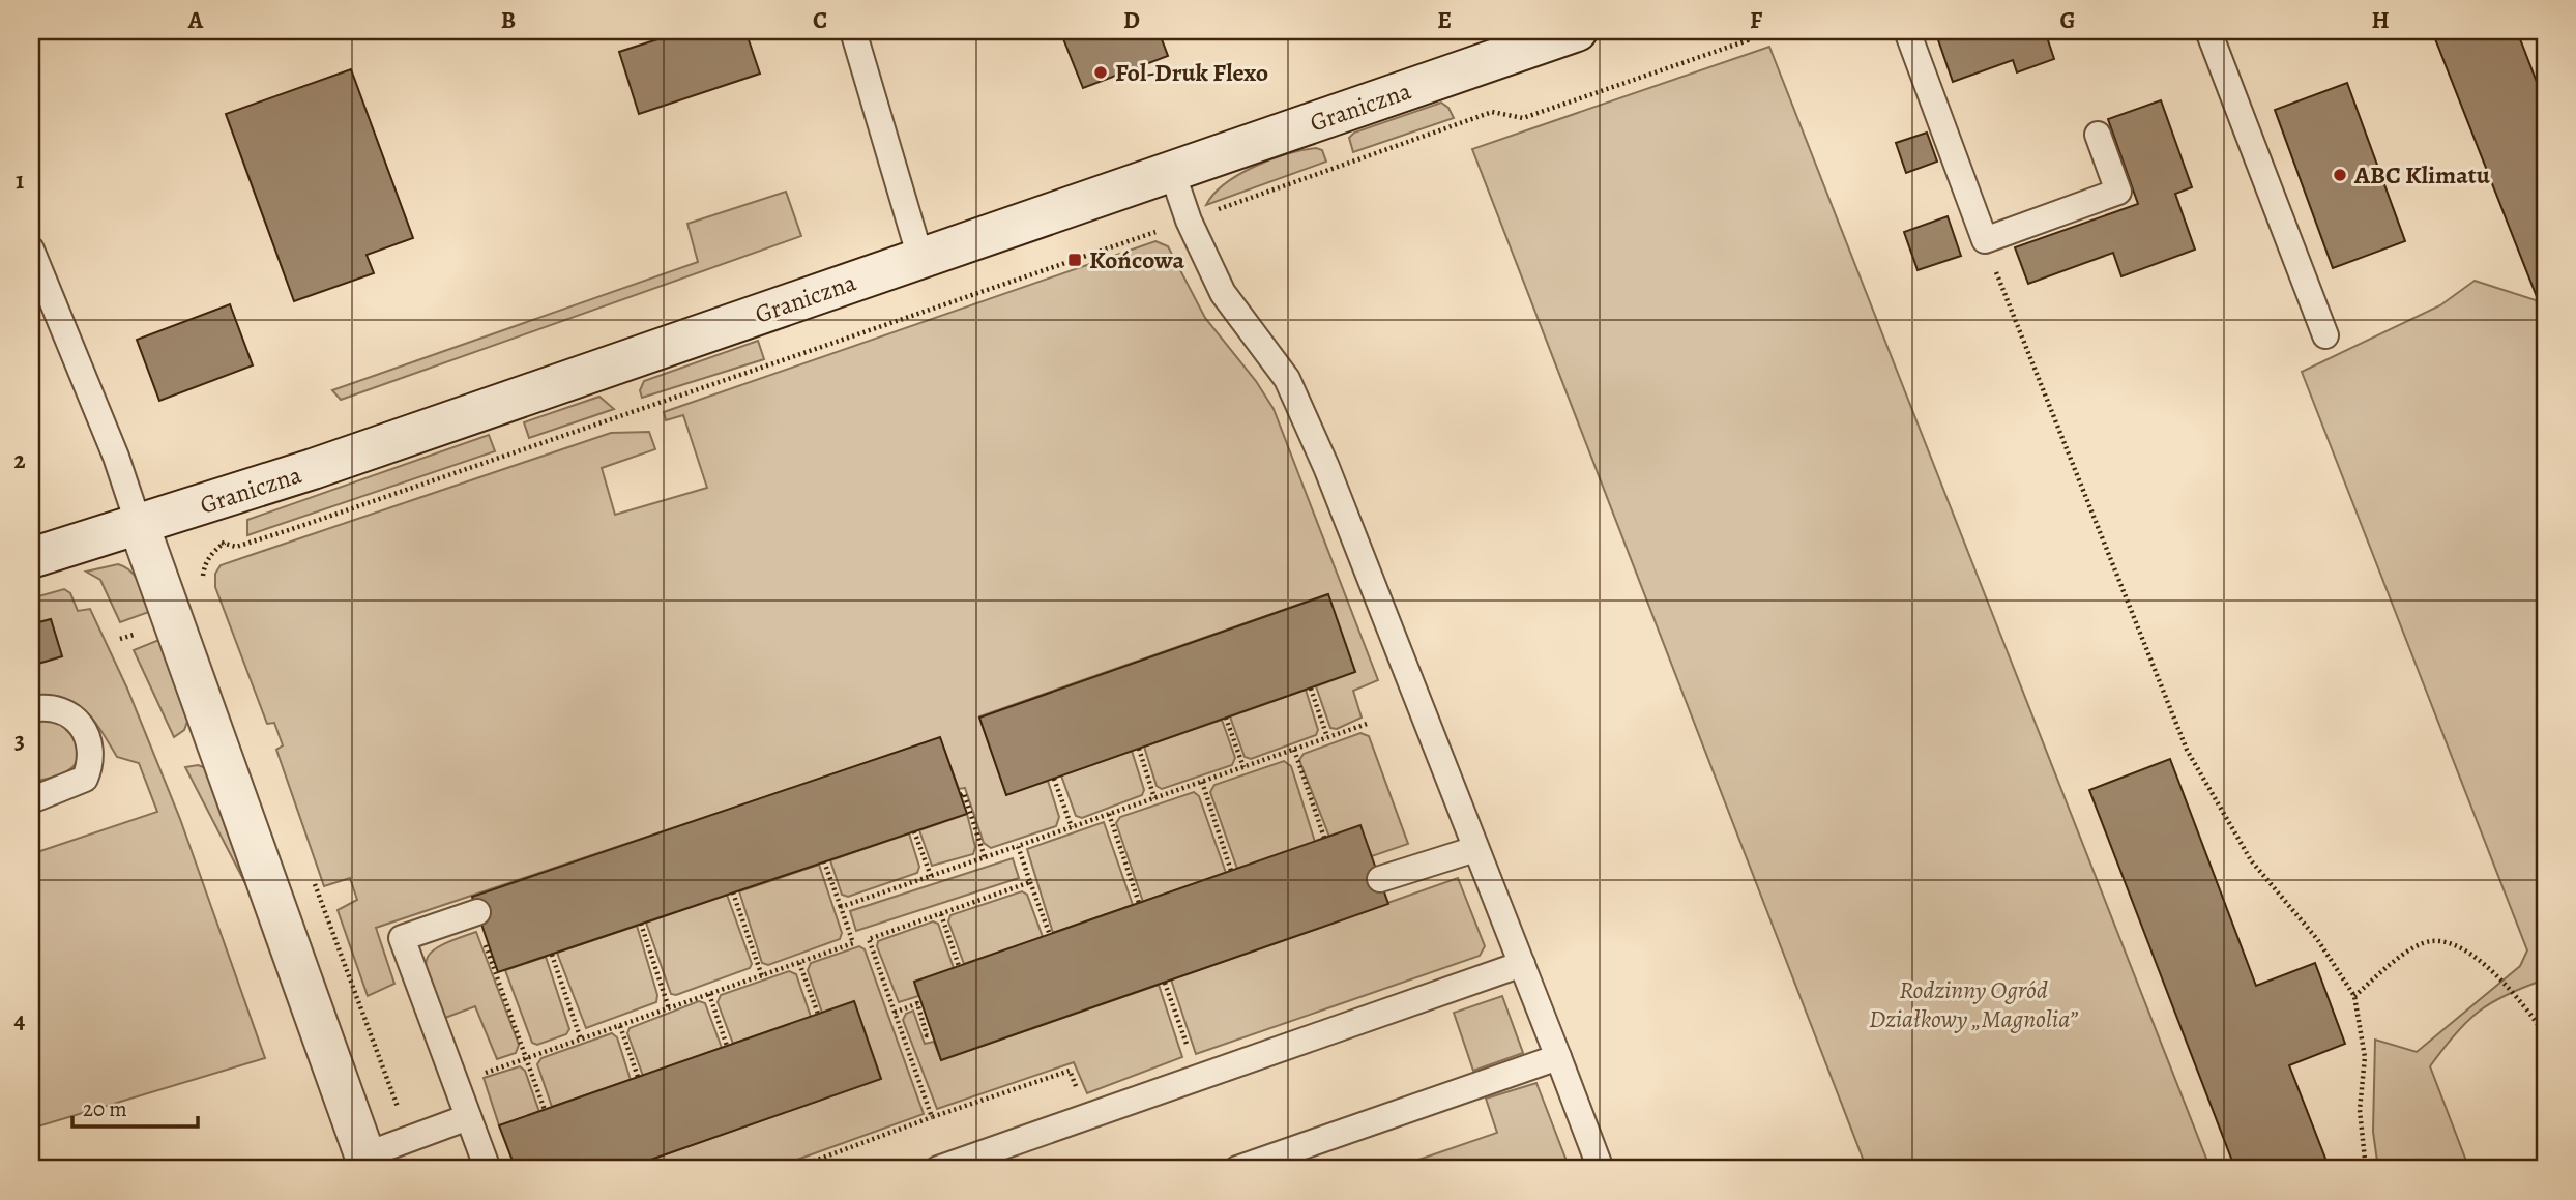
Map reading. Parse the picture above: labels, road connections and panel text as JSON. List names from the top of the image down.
{
  "streets": {
    "street": ["Graniczna"]
  },
  "parks": ["Rodzinny Ogród Działkowy „Magnolia”"],
  "places": {
    "other": ["Fol-Druk Flexo", "ABC Klimatu"],
    "transit": ["Końcowa"]
  },
  "scale_bar": "20 m",
  "grid": {
    "columns": [
      "A",
      "B",
      "C",
      "D",
      "E",
      "F",
      "G",
      "H"
    ],
    "rows": [
      "1",
      "2",
      "3",
      "4"
    ]
  }
}
